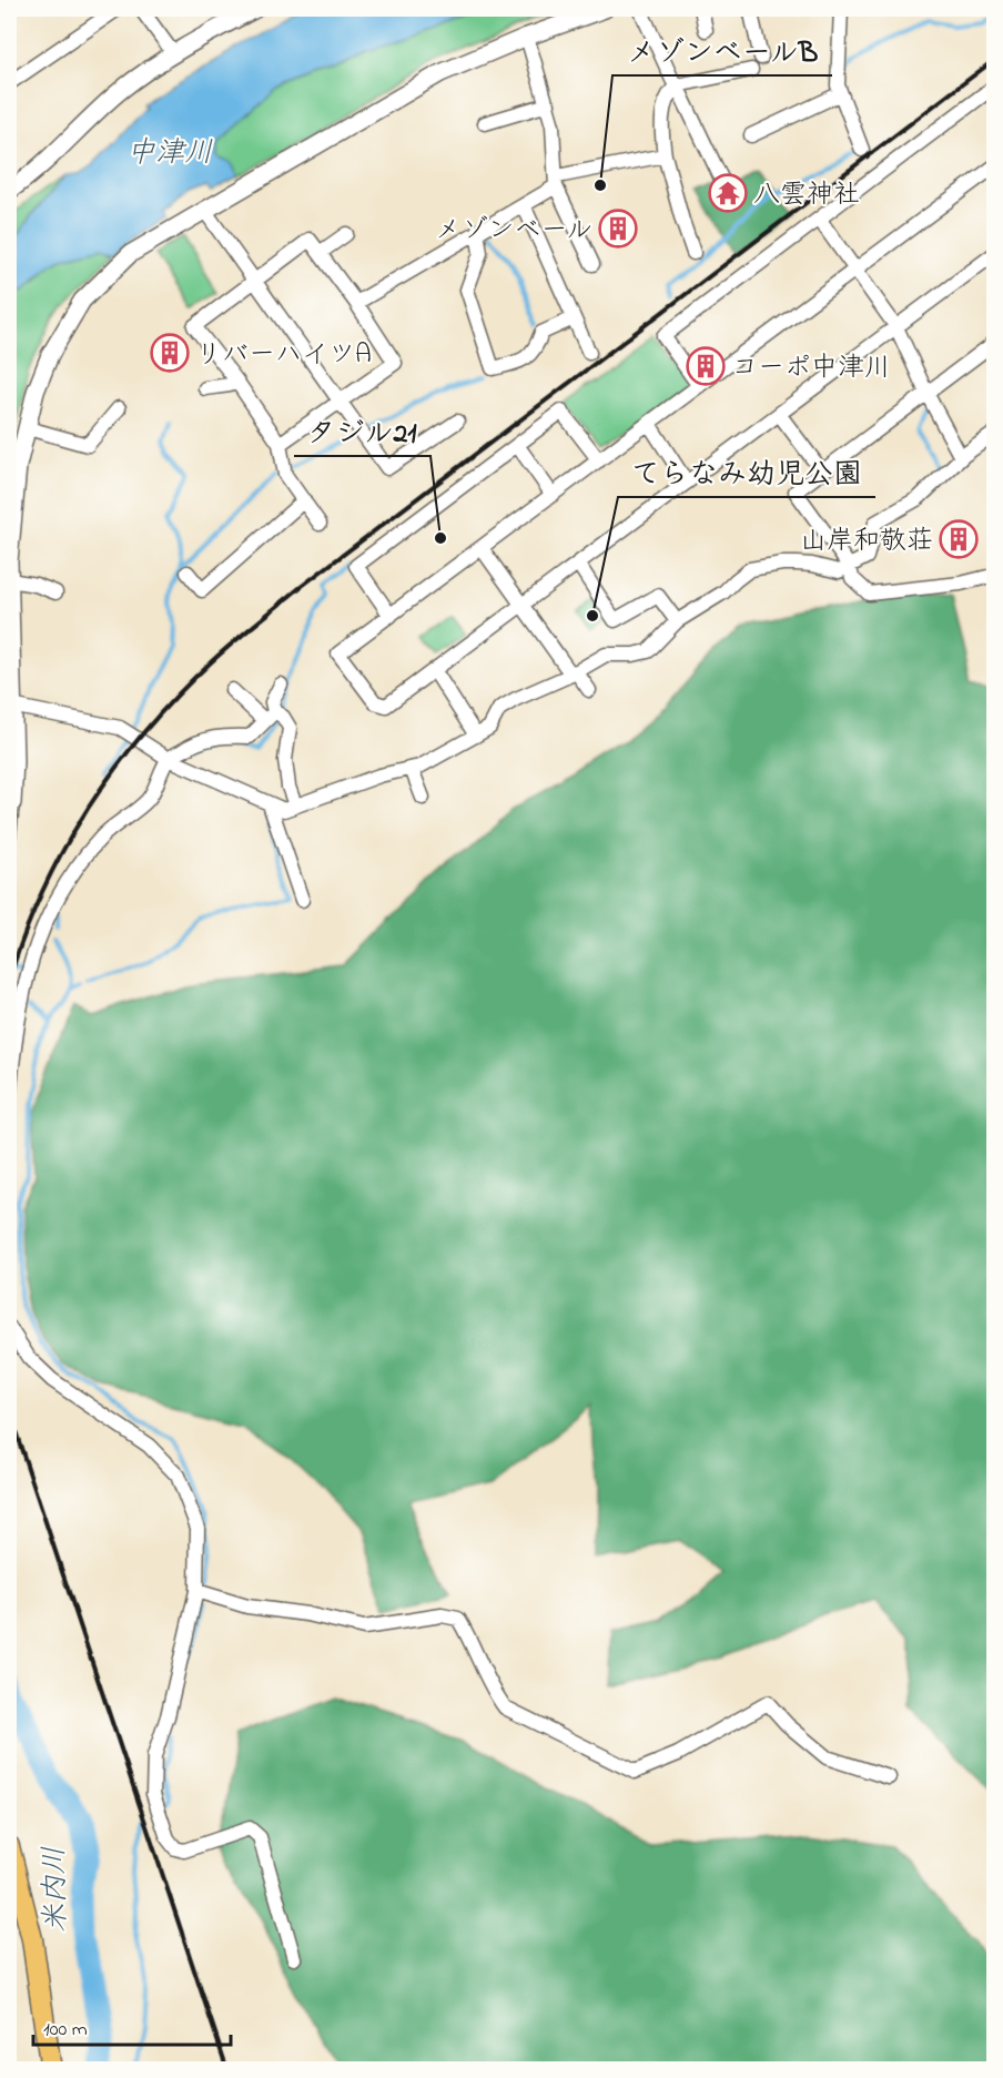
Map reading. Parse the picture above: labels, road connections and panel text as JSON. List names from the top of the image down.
{
  "water": ["中津川", "米内川"],
  "places": {
    "other": ["メゾンベールB", "タジル21", "てらなみ幼児公園"],
    "temple": ["八雲神社"],
    "building": [
      "メゾンベール",
      "リバーハイツA",
      "コーポ中津川",
      "山岸和敬荘"
    ]
  },
  "scale_bar": "100 m"
}
